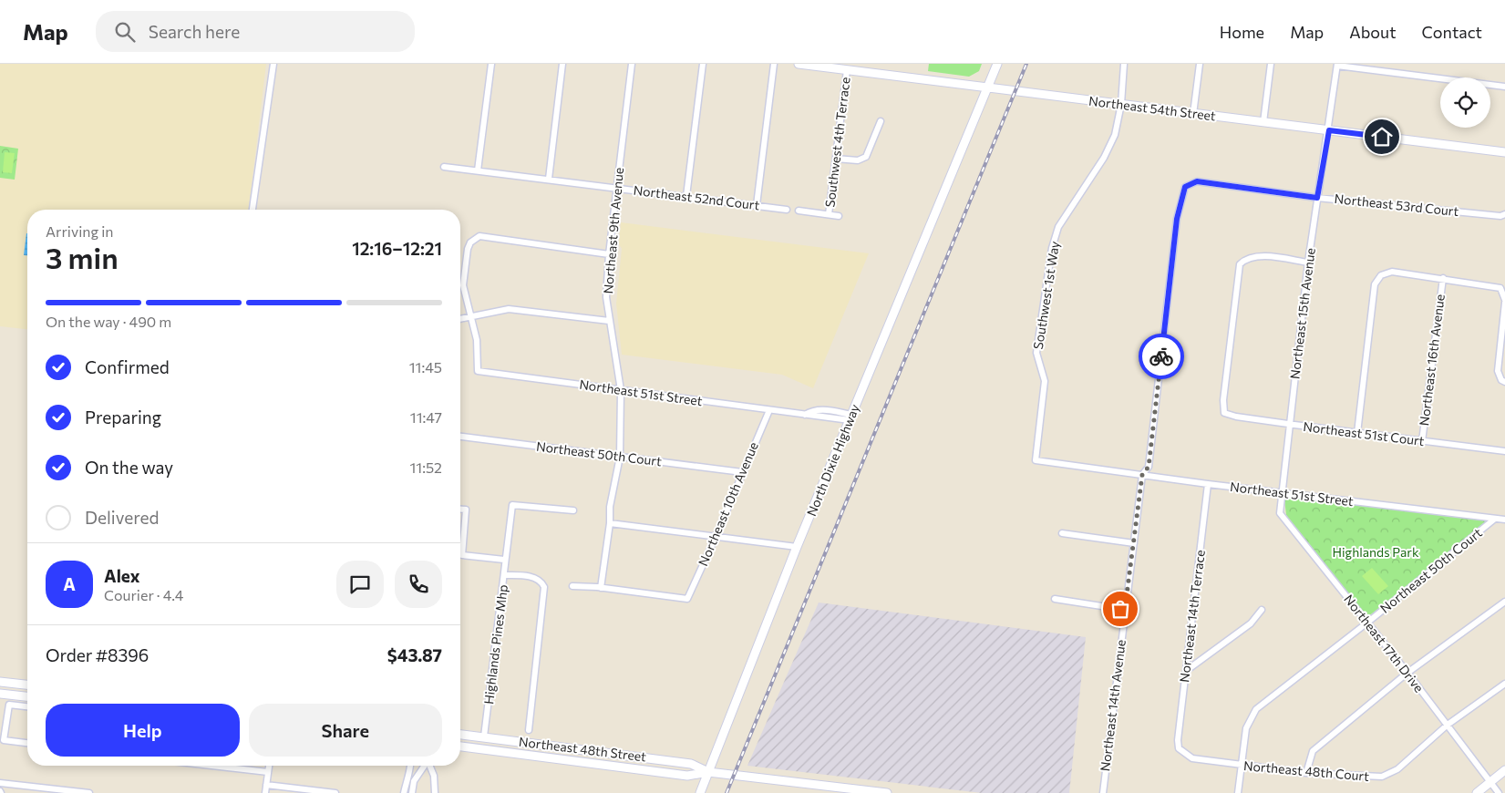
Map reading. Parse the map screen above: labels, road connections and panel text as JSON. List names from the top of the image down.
{
  "streets": {
    "main road": ["Northeast 54th Street", "North Dixie Highway", "Northeast 48th Street"],
    "street": [
      "Southwest 4th Terrace",
      "Northeast 52nd Court",
      "Northeast 53rd Court",
      "Northeast 9th Avenue",
      "Southwest 1st Way",
      "Northeast 15th Avenue",
      "Northeast 16th Avenue",
      "Northeast 51st Street",
      "Northeast 51st Court",
      "Northeast 50th Court",
      "Northeast 10th Avenue",
      "Northeast 14th Terrace",
      "Northeast 17th Drive",
      "Highlands Pines Mhp",
      "Northeast 14th Avenue",
      "Northeast 48th Court"
    ]
  },
  "crossings": [
    ["Northeast 54th Street", "Southwest 4th Terrace"],
    ["Northeast 54th Street", "Southwest 1st Way"],
    ["Northeast 54th Street", "Northeast 15th Avenue"],
    ["Northeast 54th Street", "North Dixie Highway"],
    ["Northeast 52nd Court", "Northeast 9th Avenue"],
    ["Northeast 53rd Court", "Northeast 15th Avenue"],
    ["Northeast 53rd Court", "Northeast 14th Avenue"],
    ["Northeast 9th Avenue", "Northeast 51st Street"],
    ["Northeast 9th Avenue", "Northeast 50th Court"],
    ["Northeast 9th Avenue", "Northeast 10th Avenue"],
    ["Southwest 1st Way", "Northeast 51st Street"],
    ["Northeast 15th Avenue", "Northeast 51st Street"],
    ["Northeast 15th Avenue", "Northeast 51st Court"],
    ["Northeast 15th Avenue", "Northeast 17th Drive"],
    ["Northeast 16th Avenue", "Northeast 51st Court"],
    ["Northeast 51st Street", "Northeast 50th Court"],
    ["Northeast 51st Street", "North Dixie Highway"],
    ["Northeast 51st Street", "Northeast 10th Avenue"],
    ["Northeast 51st Street", "Northeast 14th Terrace"],
    ["Northeast 51st Street", "Northeast 17th Drive"],
    ["Northeast 51st Street", "Northeast 14th Avenue"],
    ["Northeast 50th Court", "Northeast 10th Avenue"],
    ["Northeast 50th Court", "Northeast 17th Drive"],
    ["North Dixie Highway", "Northeast 48th Street"],
    ["Northeast 14th Terrace", "Northeast 48th Court"],
    ["Northeast 17th Drive", "Northeast 48th Court"],
    ["Highlands Pines Mhp", "Northeast 48th Street"]
  ],
  "parks": ["Highlands Park"],
  "page": {
    "header": "Map",
    "search": "Search here",
    "nav": [
      "Home",
      "Map",
      "About",
      "Contact"
    ],
    "heading": ["3 min", "Arriving in", "12:16–12:21"],
    "panel": [
      "Alex",
      "Courier · 4.4",
      "Order #8396",
      "$43.87"
    ],
    "bar": "On the way · 490 m",
    "list": [
      ["Confirmed", "11:45"],
      ["Preparing", "11:47"],
      ["On the way", "11:52"],
      "Delivered"
    ],
    "round": "A",
    "buttons": ["Help", "Share"]
  }
}
